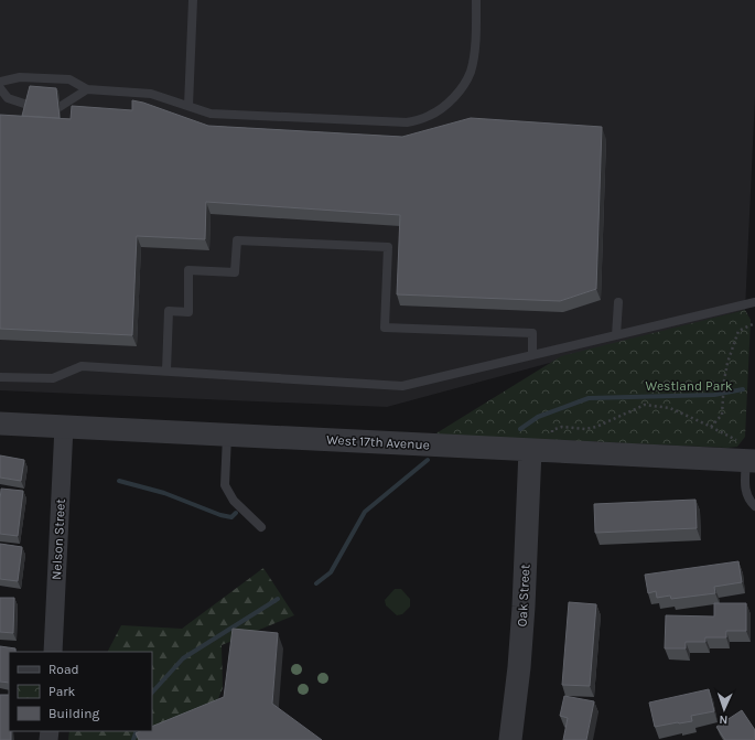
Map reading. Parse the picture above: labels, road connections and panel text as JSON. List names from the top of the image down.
{
  "streets": {
    "street": ["West 17th Avenue", "Nelson Street", "Oak Street"]
  },
  "crossings": [
    ["West 17th Avenue", "Nelson Street"],
    ["West 17th Avenue", "Oak Street"]
  ],
  "parks": ["Westland Park"],
  "legend": ["Road", "Park", "Building"],
  "north": "bottom"
}
